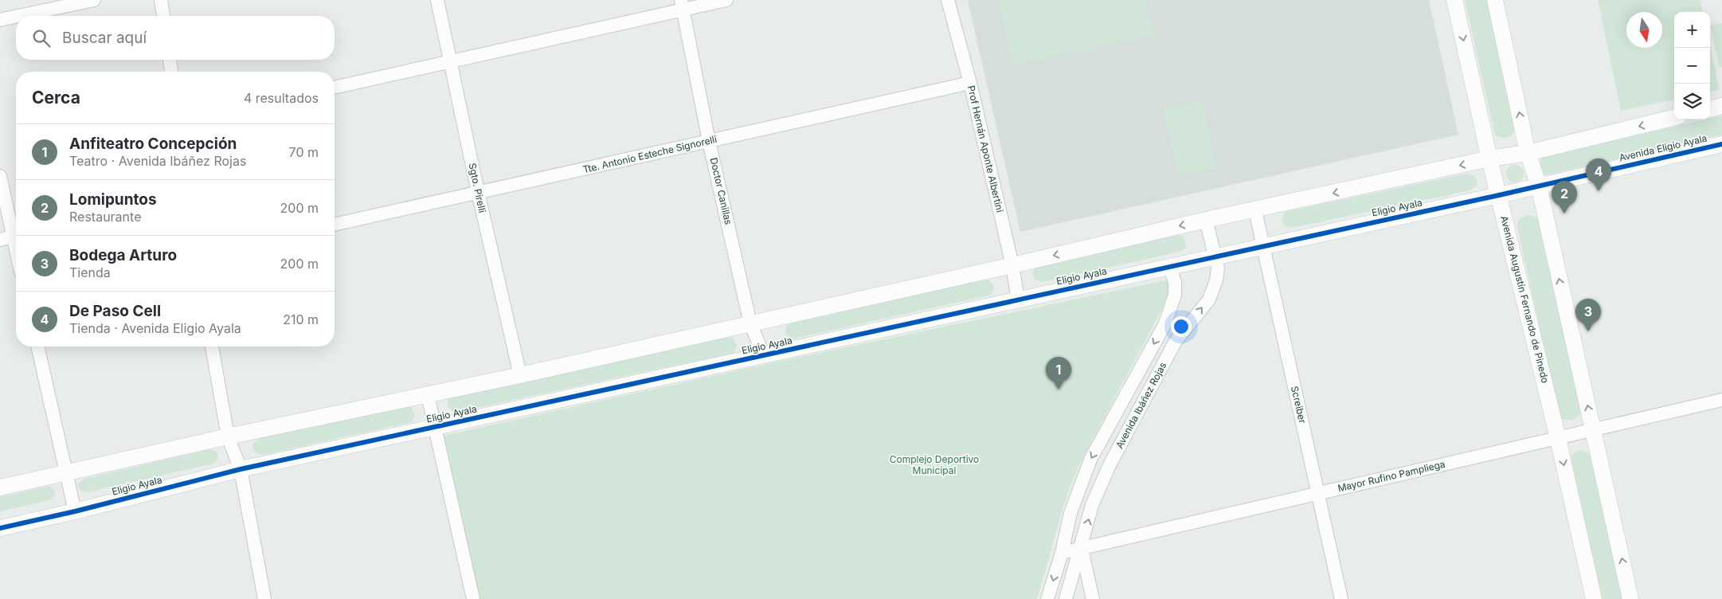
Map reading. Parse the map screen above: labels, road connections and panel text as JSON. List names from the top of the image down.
{
  "streets": {
    "street": [
      "Avenida Eligio Ayala",
      "Prof Hernán Aponte Albertini",
      "Tte. Antonio Esteche Signorelli",
      "Sgto. Pirelli",
      "Doctor Canillas",
      "Eligio Ayala",
      "Avenida Augustín Fernando de Pinedo",
      "Screiber",
      "Avenida Ibáñez Rojas",
      "Mayor Rufino Pampliega"
    ]
  },
  "crossings": [
    ["Avenida Eligio Ayala", "Eligio Ayala"],
    ["Prof Hernán Aponte Albertini", "Tte. Antonio Esteche Signorelli"],
    ["Prof Hernán Aponte Albertini", "Eligio Ayala"],
    ["Tte. Antonio Esteche Signorelli", "Sgto. Pirelli"],
    ["Tte. Antonio Esteche Signorelli", "Doctor Canillas"],
    ["Doctor Canillas", "Eligio Ayala"],
    ["Eligio Ayala", "Avenida Augustín Fernando de Pinedo"],
    ["Eligio Ayala", "Screiber"],
    ["Eligio Ayala", "Avenida Ibáñez Rojas"],
    ["Avenida Augustín Fernando de Pinedo", "Mayor Rufino Pampliega"],
    ["Screiber", "Mayor Rufino Pampliega"],
    ["Avenida Ibáñez Rojas", "Mayor Rufino Pampliega"]
  ],
  "parks": ["Complejo Deportivo Municipal"],
  "north": "bottom",
  "page": {
    "map_buttons": ["+", "−"],
    "search": "Buscar aquí",
    "heading": ["Cerca", "4 resultados"],
    "list": [
      {
        "mark": "1",
        "name": "Anfiteatro Concepción",
        "note": "Teatro · Avenida Ibáñez Rojas",
        "value": "70 m"
      },
      {
        "mark": "2",
        "name": "Lomipuntos",
        "note": "Restaurante",
        "value": "200 m"
      },
      {
        "mark": "3",
        "name": "Bodega Arturo",
        "note": "Tienda",
        "value": "200 m"
      },
      {
        "mark": "4",
        "name": "De Paso Cell",
        "note": "Tienda · Avenida Eligio Ayala",
        "value": "210 m"
      }
    ],
    "pins": [
      "4",
      "2",
      "3",
      "1"
    ]
  }
}
